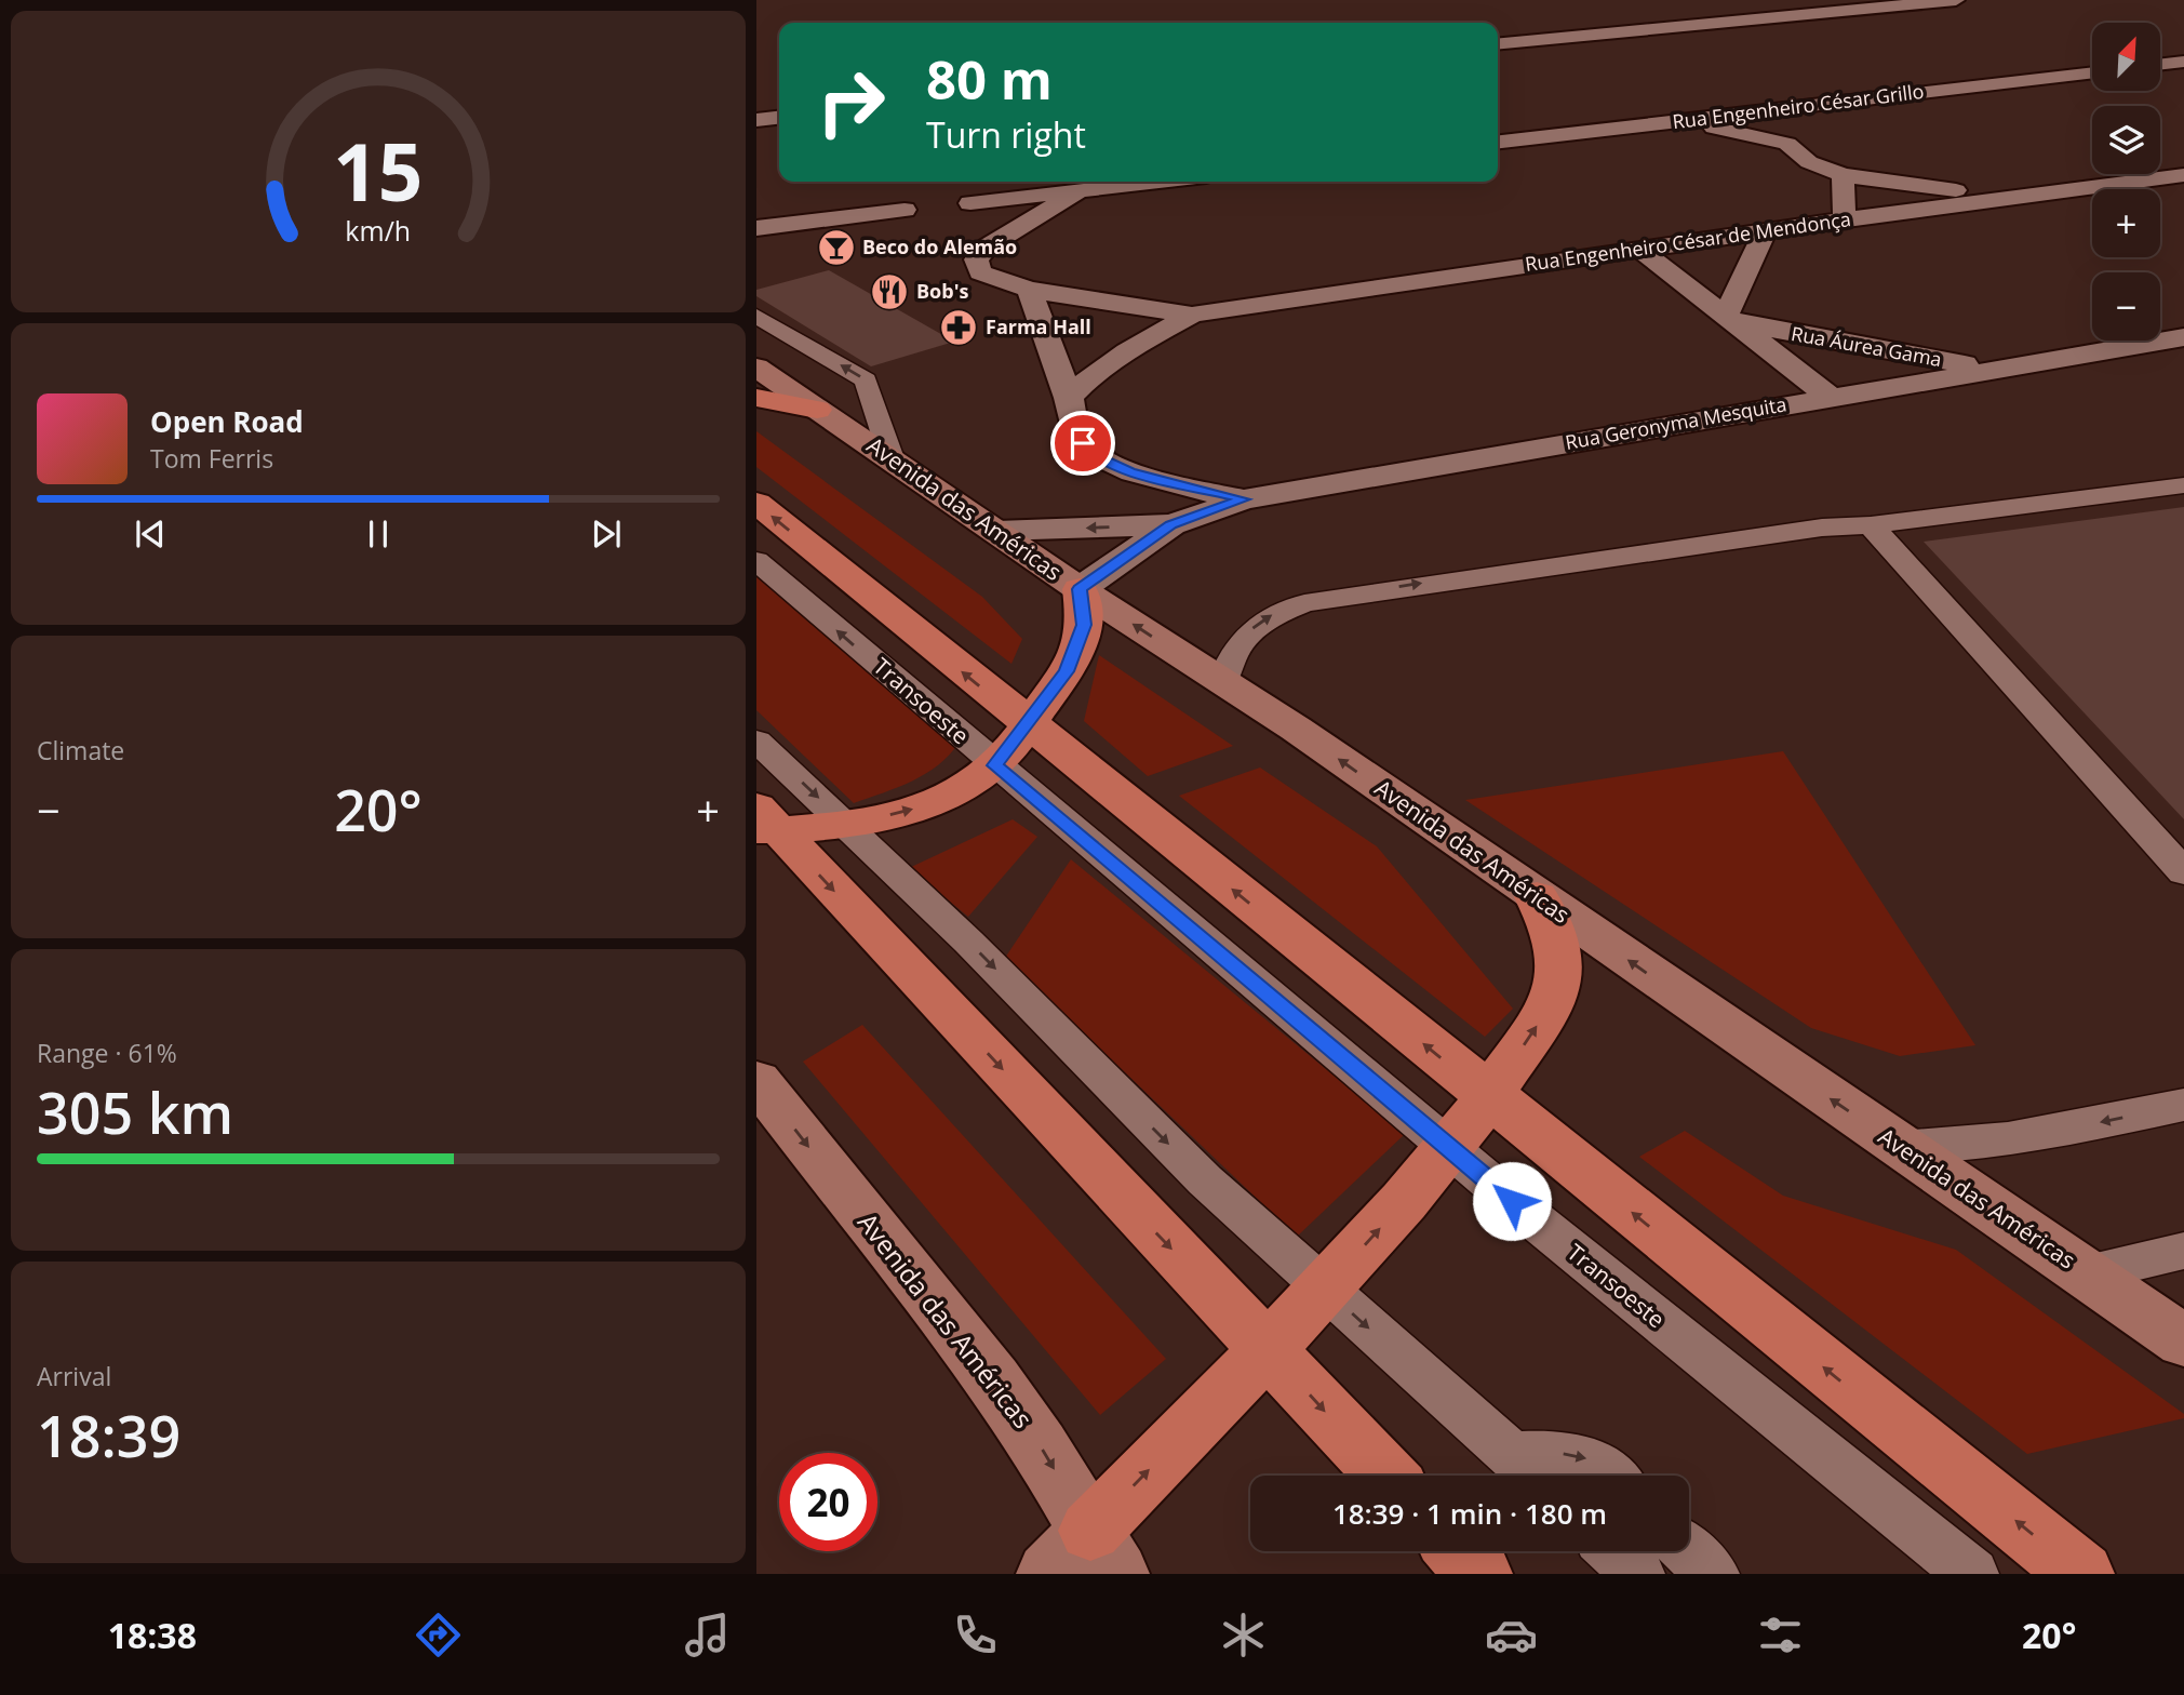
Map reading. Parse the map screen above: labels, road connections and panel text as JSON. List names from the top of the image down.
{
  "streets": {
    "main road": ["Avenida das Américas"],
    "street": [
      "Rua Engenheiro César Grillo",
      "Rua Engenheiro César de Mendonça",
      "Rua Áurea Gama",
      "Rua Geronyma Mesquita"
    ],
    "lane": ["Transoeste"]
  },
  "crossings": [
    ["Rua Engenheiro César de Mendonça", "Rua Áurea Gama"],
    ["Rua Áurea Gama", "Rua Geronyma Mesquita"],
    ["Rua Geronyma Mesquita", "Avenida das Américas"]
  ],
  "places": {
    "bar": ["Beco do Alemão"],
    "restaurant": ["Bob's"],
    "pharmacy": ["Farma Hall"]
  },
  "north": "top right",
  "page": {
    "map_buttons": ["+", "−"],
    "turn": ["80 m", "Turn right"],
    "song": ["Open Road", "Tom Ferris"],
    "tile": [
      "Climate",
      ["Range · 61%", "305 km"],
      ["Arrival", "18:39"]
    ],
    "heat": ["−", "20°", "+"],
    "limit": "20",
    "trip": "18:39 · 1 min · 180 m",
    "tabs": ["18:38", "20°"],
    "gauge": ["15", "km/h"]
  }
}
